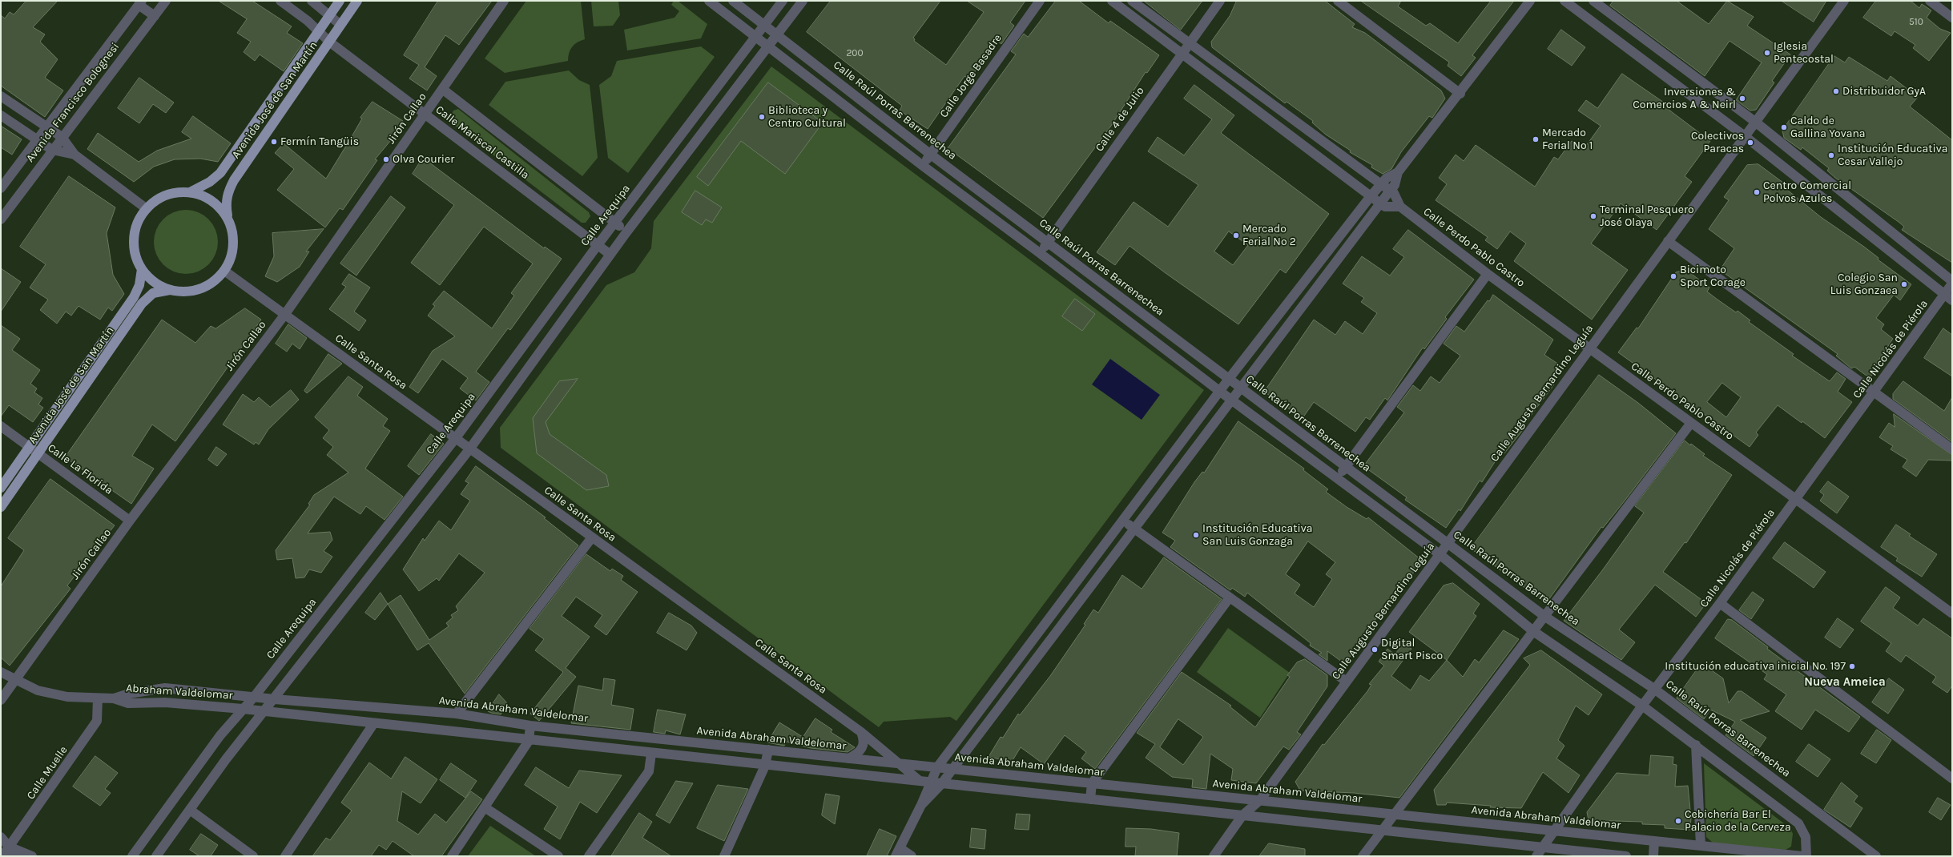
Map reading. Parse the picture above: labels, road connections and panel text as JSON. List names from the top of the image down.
{
  "streets": {
    "main road": ["Avenida José de San Martín"],
    "street": [
      "Calle Jorge Basadre",
      "Avenida Francisco Bolognesi",
      "Calle Raúl Porras Barrenechea",
      "Jirón Callao",
      "Calle 4 de Julio",
      "Calle Mariscal Castilla",
      "Calle Arequipa",
      "Calle Perdo Pablo Castro",
      "Calle Nicolás de Piérola",
      "Calle Santa Rosa",
      "Calle Augusto Bernardino Leguía",
      "Calle La Florida",
      "Abraham Valdelomar",
      "Avenida Abraham Valdelomar",
      "Calle Muelle"
    ]
  },
  "crossings": [
    ["Calle Jorge Basadre", "Calle Raúl Porras Barrenechea"],
    ["Avenida José de San Martín", "Calle Mariscal Castilla"],
    ["Avenida José de San Martín", "Calle Santa Rosa"],
    ["Avenida José de San Martín", "Calle La Florida"],
    ["Calle Raúl Porras Barrenechea", "Calle 4 de Julio"],
    ["Calle Raúl Porras Barrenechea", "Calle Arequipa"],
    ["Calle Raúl Porras Barrenechea", "Calle Nicolás de Piérola"],
    ["Calle Raúl Porras Barrenechea", "Calle Augusto Bernardino Leguía"],
    ["Jirón Callao", "Calle Mariscal Castilla"],
    ["Jirón Callao", "Calle Santa Rosa"],
    ["Jirón Callao", "Calle La Florida"],
    ["Jirón Callao", "Abraham Valdelomar"],
    ["Calle Mariscal Castilla", "Calle Arequipa"],
    ["Calle Arequipa", "Calle Santa Rosa"],
    ["Calle Arequipa", "Abraham Valdelomar"],
    ["Calle Arequipa", "Avenida Abraham Valdelomar"],
    ["Calle Perdo Pablo Castro", "Calle Nicolás de Piérola"],
    ["Calle Perdo Pablo Castro", "Calle Augusto Bernardino Leguía"],
    ["Calle Nicolás de Piérola", "Avenida Abraham Valdelomar"],
    ["Calle Santa Rosa", "Avenida Abraham Valdelomar"],
    ["Calle Augusto Bernardino Leguía", "Avenida Abraham Valdelomar"],
    ["Abraham Valdelomar", "Avenida Abraham Valdelomar"],
    ["Abraham Valdelomar", "Calle Muelle"]
  ],
  "districts": ["Nueva Ameica"],
  "places": [
    "Iglesia Pentecostal",
    "Distribuidor GyA",
    "Inversiones & Comercios A & Neirl",
    "Biblioteca y Centro Cultural",
    "Caldo de Gallina Yovana",
    "Mercado Ferial Nº 1",
    "Fermín Tangüis",
    "Colectivos Paracas",
    "Institución Educativa Cesar Vallejo",
    "Olva Courier",
    "Centro Comercial Polvos Azules",
    "Terminal Pesquero José Olaya",
    "Mercado Ferial Nº 2",
    "Bicimoto Sport Corage",
    "Colegio San Luis Gonzaea",
    "Institución Educativa San Luis Gonzaga",
    "Digital Smart Pisco",
    "Institución educativa inicial No. 197",
    "Cebichería Bar El Palacio de la Cerveza"
  ],
  "house_numbers": ["510", "200"]
}
